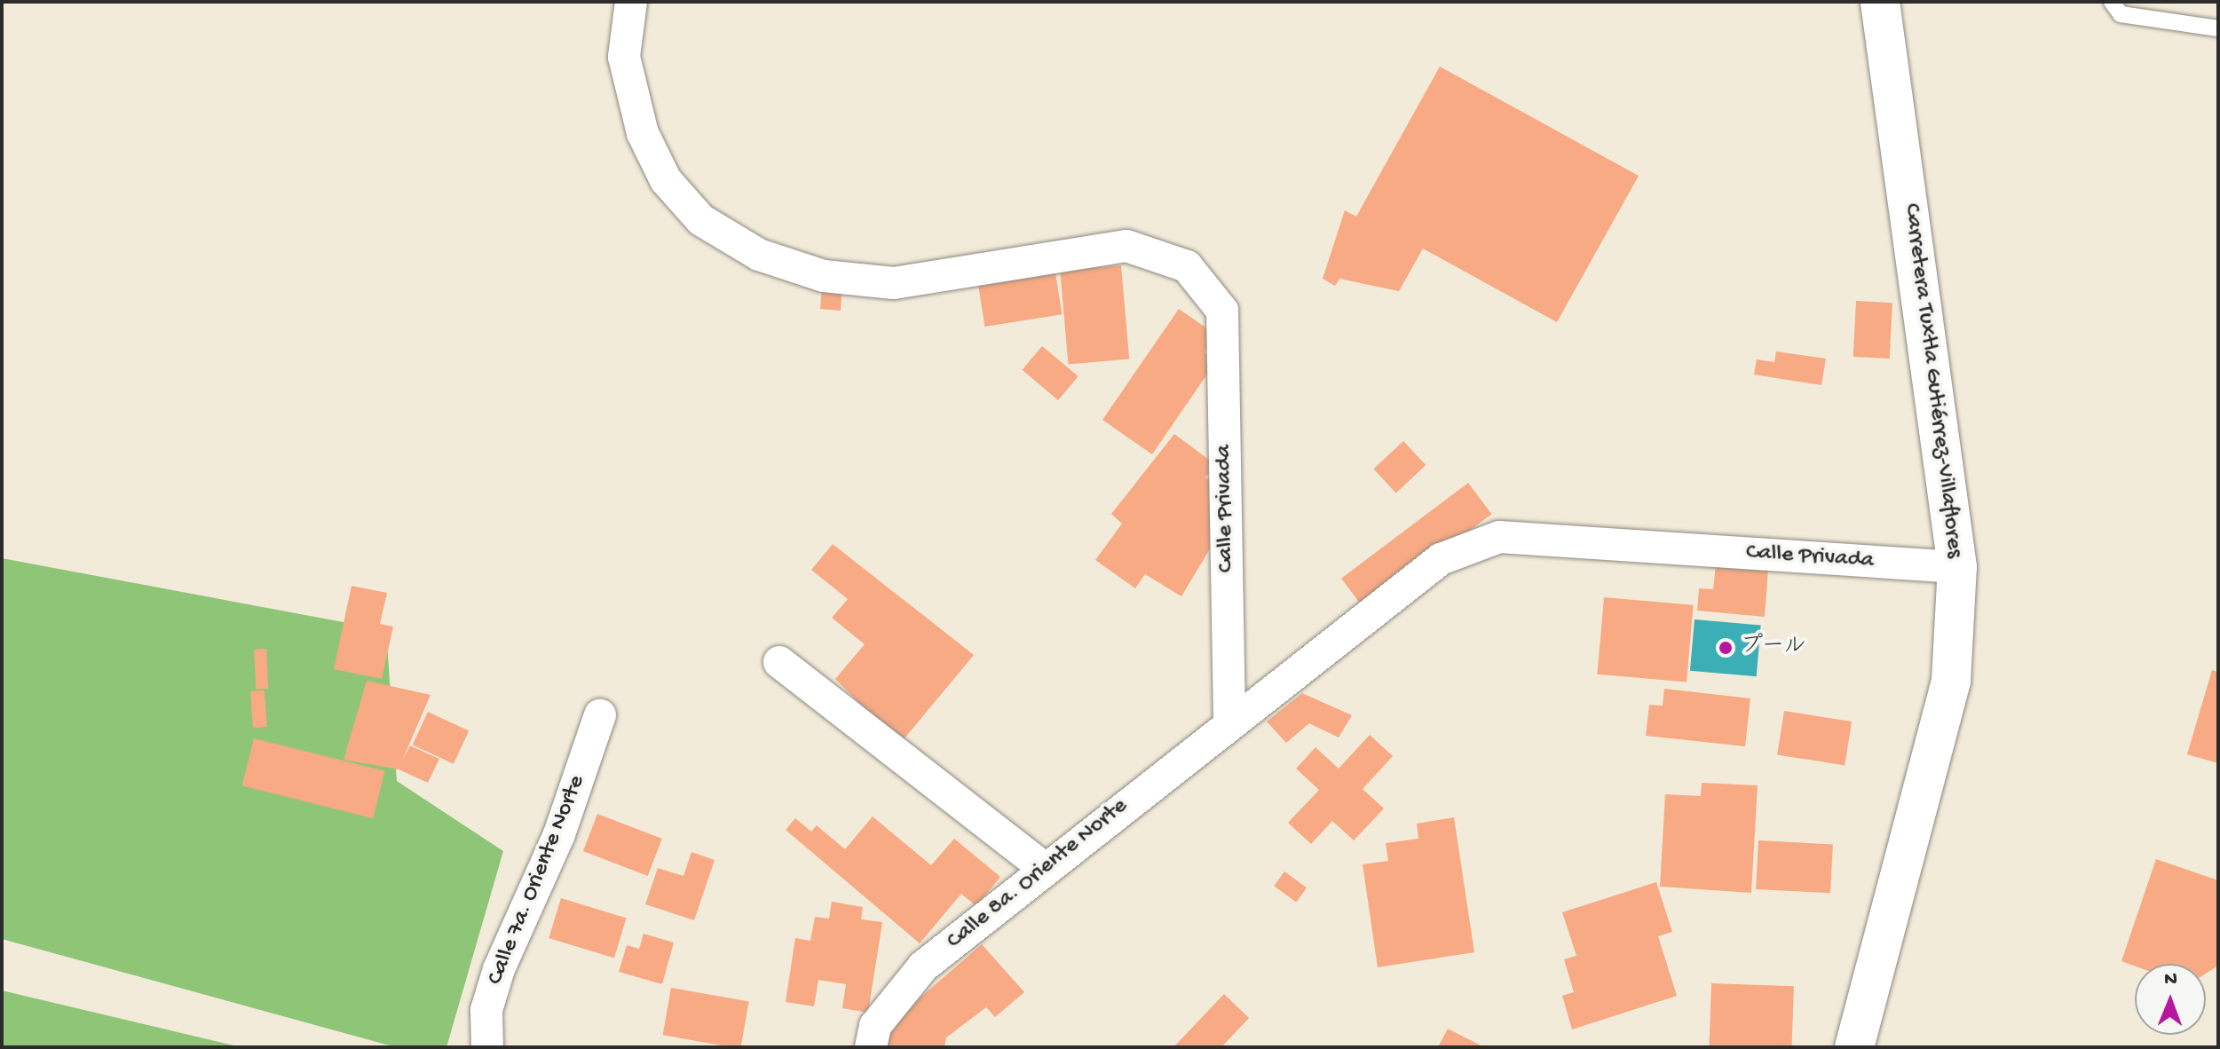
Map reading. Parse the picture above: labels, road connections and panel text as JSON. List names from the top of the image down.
{
  "streets": {
    "main road": ["Carretera Tuxtla Gutiérrez-Villaflores"],
    "street": ["Calle Privada", "Calle 8a. Oriente Norte", "Calle 7a. Oriente Norte"]
  },
  "crossings": [
    ["Carretera Tuxtla Gutiérrez-Villaflores", "Calle Privada"],
    ["Calle Privada", "Calle 8a. Oriente Norte"]
  ],
  "places": ["プール"],
  "north": "top"
}
